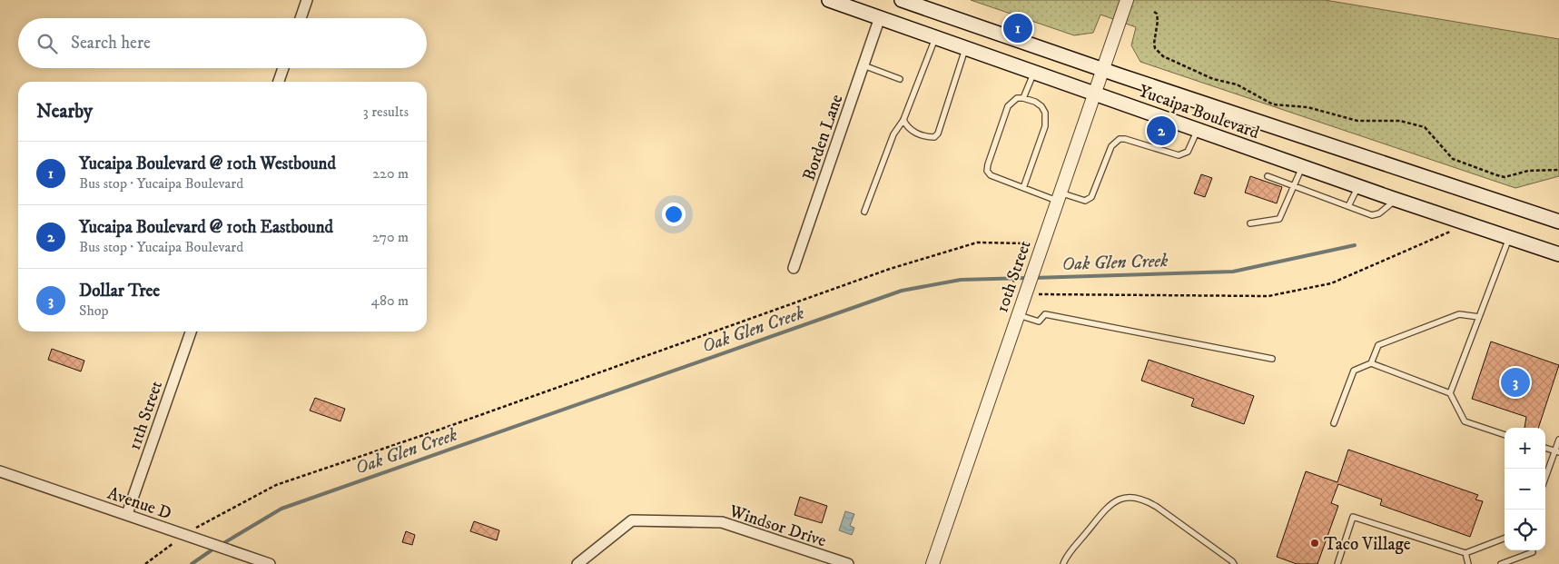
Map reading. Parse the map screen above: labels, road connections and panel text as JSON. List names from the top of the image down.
{
  "streets": {
    "main road": ["Yucaipa Boulevard"],
    "street": [
      "Borden Lane",
      "10th Street",
      "11th Street",
      "Avenue D",
      "Windsor Drive"
    ]
  },
  "crossings": [
    ["Yucaipa Boulevard", "Borden Lane"],
    ["Yucaipa Boulevard", "10th Street"],
    ["11th Street", "Avenue D"]
  ],
  "water": ["Oak Glen Creek"],
  "places": ["Taco Village"],
  "page": {
    "pins": ["1", "2", "3"],
    "search": "Search here",
    "heading": ["Nearby", "3 results"],
    "list": [
      {
        "mark": "1",
        "name": "Yucaipa Boulevard @ 10th Westbound",
        "note": "Bus stop · Yucaipa Boulevard",
        "value": "220 m"
      },
      {
        "mark": "2",
        "name": "Yucaipa Boulevard @ 10th Eastbound",
        "note": "Bus stop · Yucaipa Boulevard",
        "value": "270 m"
      },
      {
        "mark": "3",
        "name": "Dollar Tree",
        "note": "Shop",
        "value": "480 m"
      }
    ],
    "map_buttons": ["+", "−"]
  }
}
